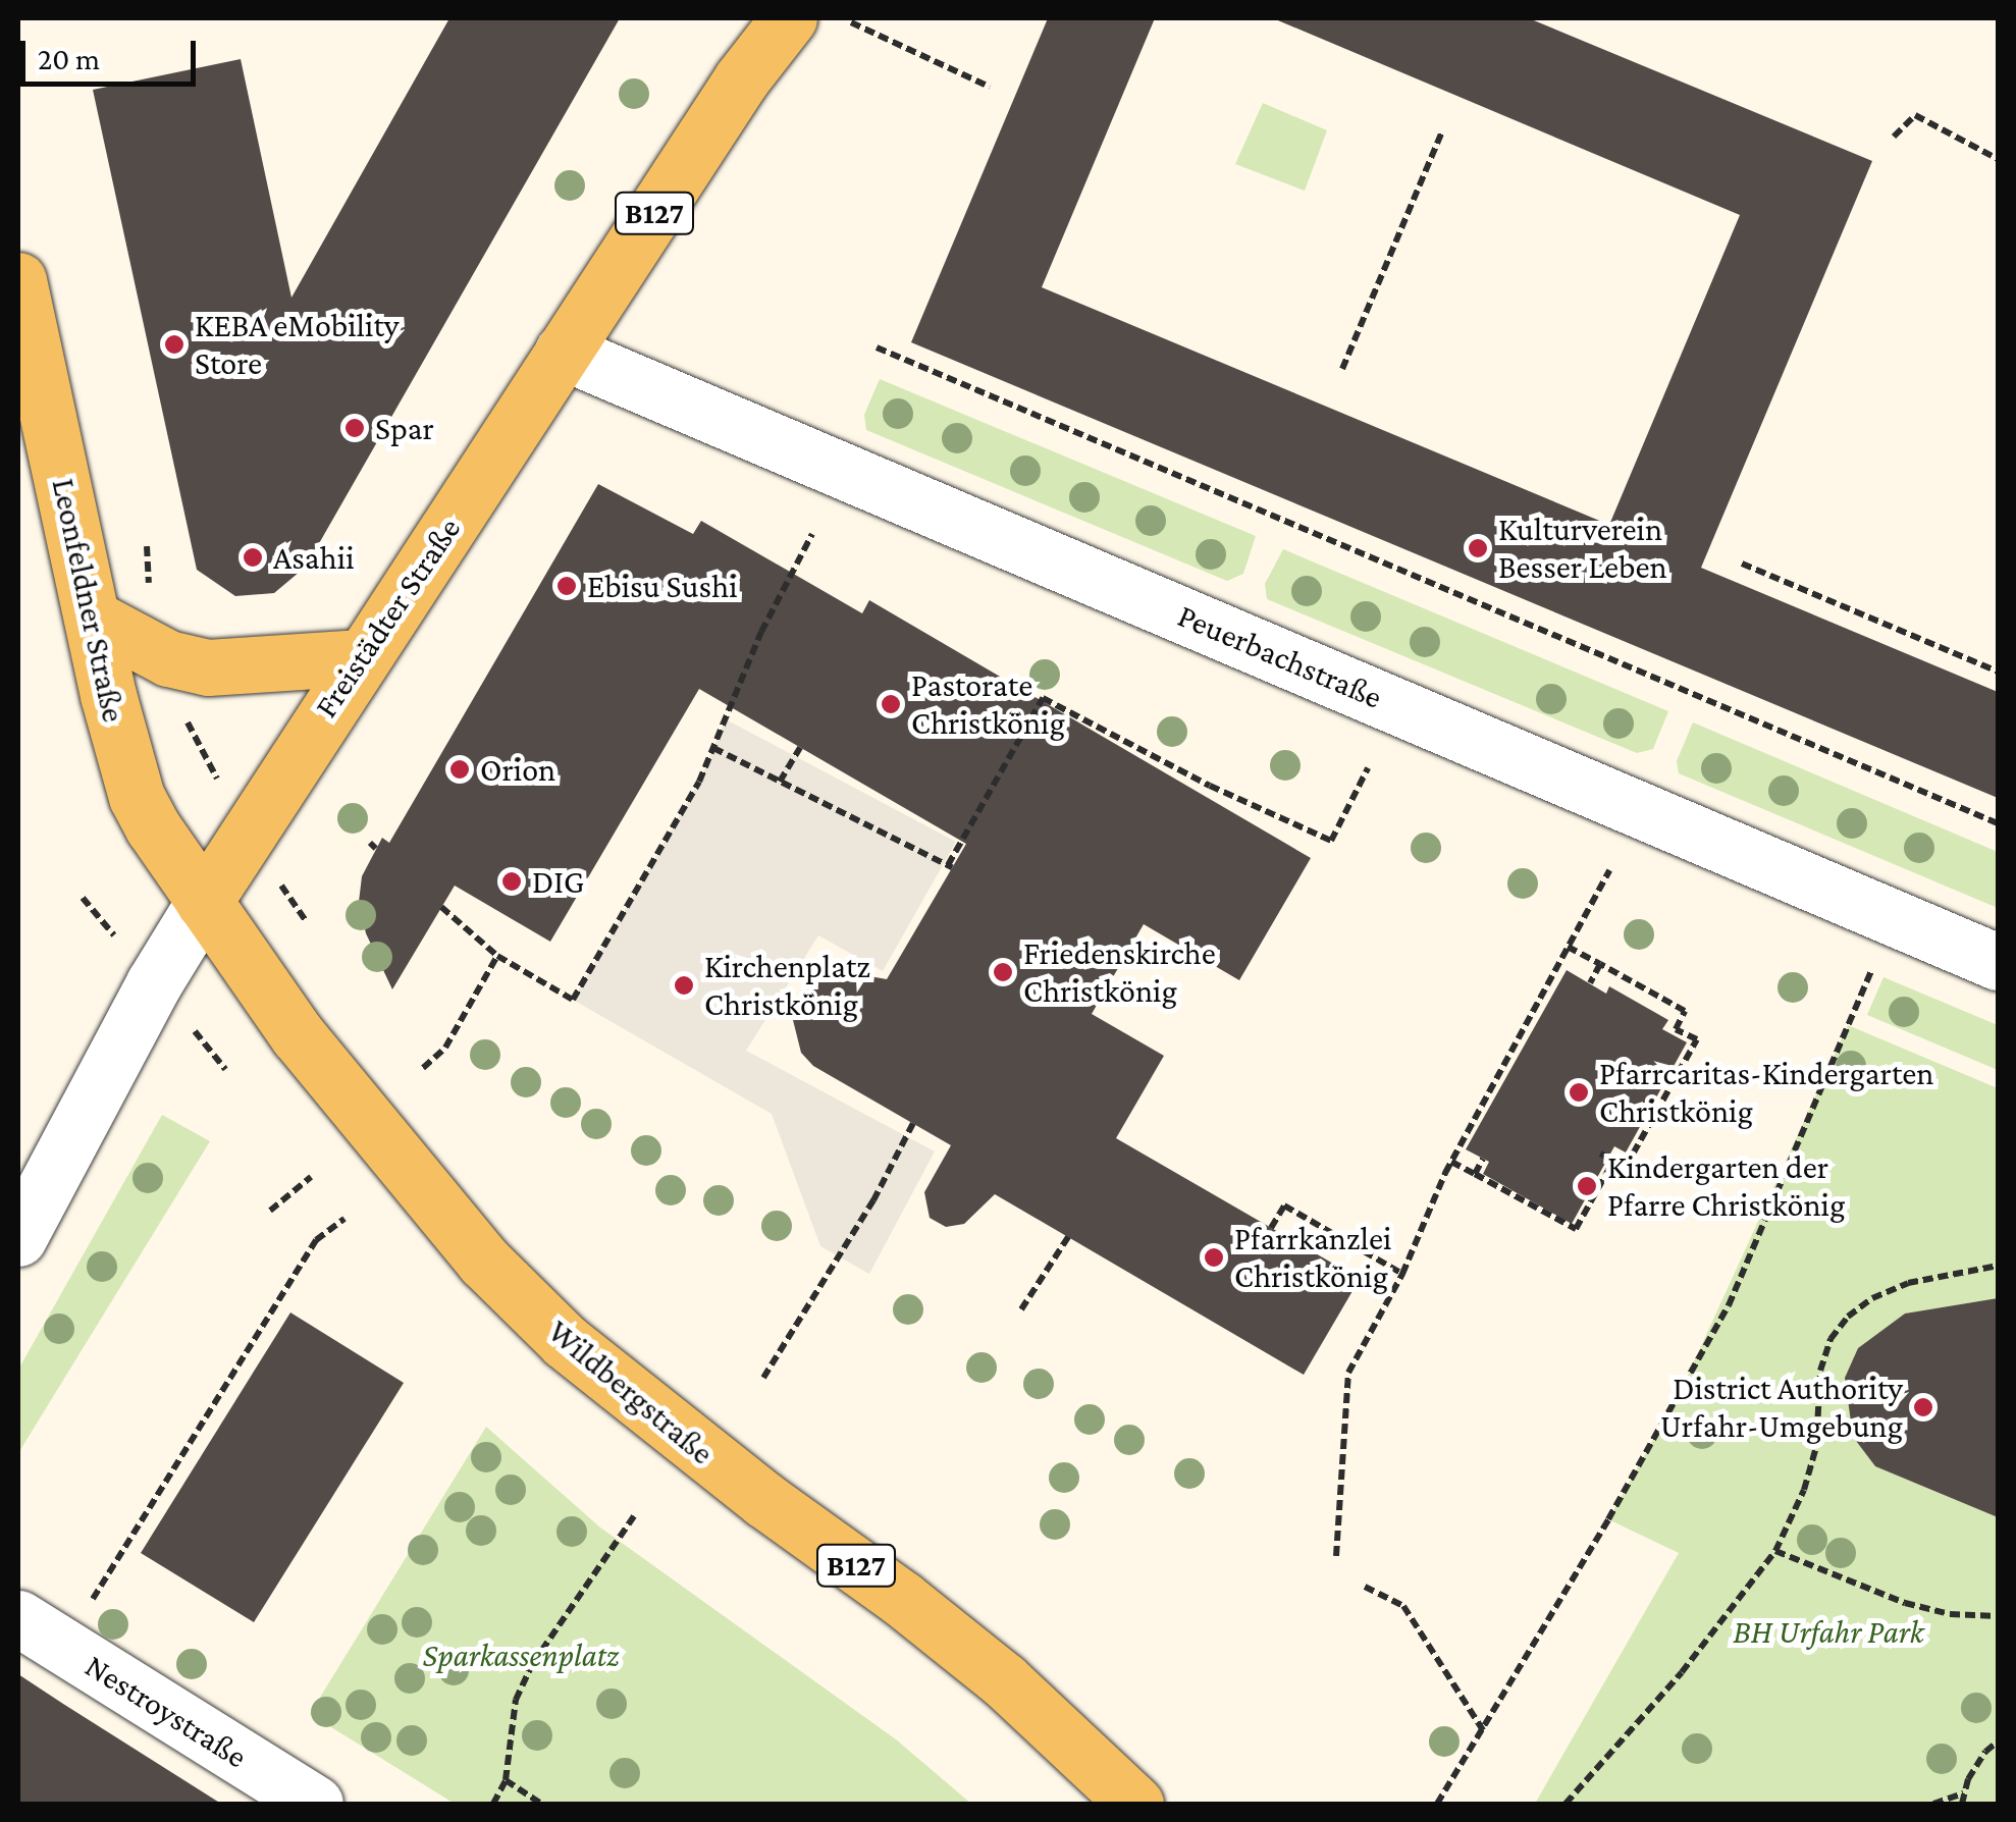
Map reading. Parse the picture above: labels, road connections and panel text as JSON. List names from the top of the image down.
{
  "streets": {
    "main road": [
      "B127",
      "Leonfeldner Straße",
      "Freistädter Straße",
      "Wildbergstraße"
    ],
    "street": ["Peuerbachstraße", "Nestroystraße"]
  },
  "crossings": [
    ["Leonfeldner Straße", "Freistädter Straße"],
    ["Leonfeldner Straße", "Wildbergstraße"],
    ["Freistädter Straße", "Peuerbachstraße"],
    ["Freistädter Straße", "Wildbergstraße"]
  ],
  "parks": ["BH Urfahr Park", "Sparkassenplatz"],
  "places": [
    "KEBA eMobility Store",
    "Spar",
    "Kulturverein Besser Leben",
    "Asahii",
    "Ebisu Sushi",
    "Pastorate Christkönig",
    "Orion",
    "DIG",
    "Friedenskirche Christkönig",
    "Kirchenplatz Christkönig",
    "Pfarrcaritas-Kindergarten Christkönig",
    "Kindergarten der Pfarre Christkönig",
    "Pfarrkanzlei Christkönig",
    "District Authority Urfahr-Umgebung"
  ],
  "scale_bar": "20 m"
}
